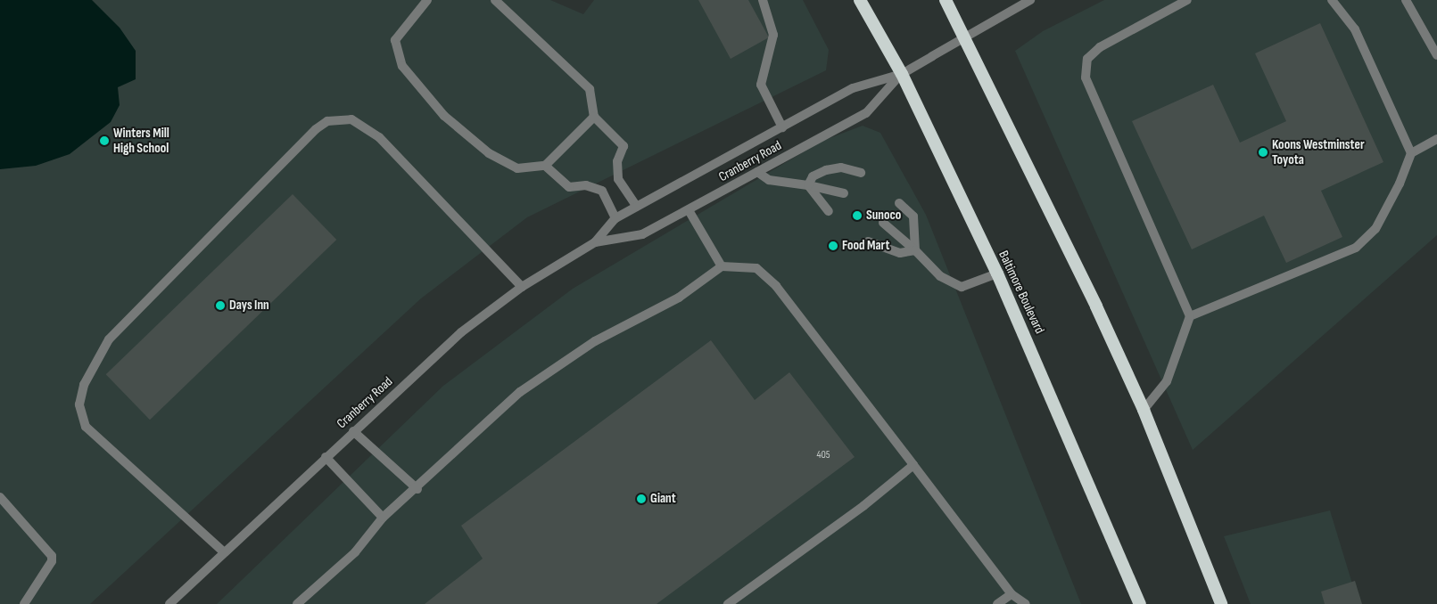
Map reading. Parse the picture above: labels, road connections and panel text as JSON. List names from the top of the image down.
{
  "streets": {
    "highway": ["Baltimore Boulevard"],
    "street": ["Cranberry Road"]
  },
  "crossings": [
    ["Cranberry Road", "Baltimore Boulevard"]
  ],
  "places": [
    "Winters Mill High School",
    "Koons Westminster Toyota",
    "Sunoco",
    "Food Mart",
    "Days Inn",
    "Giant"
  ],
  "house_numbers": ["405"]
}
